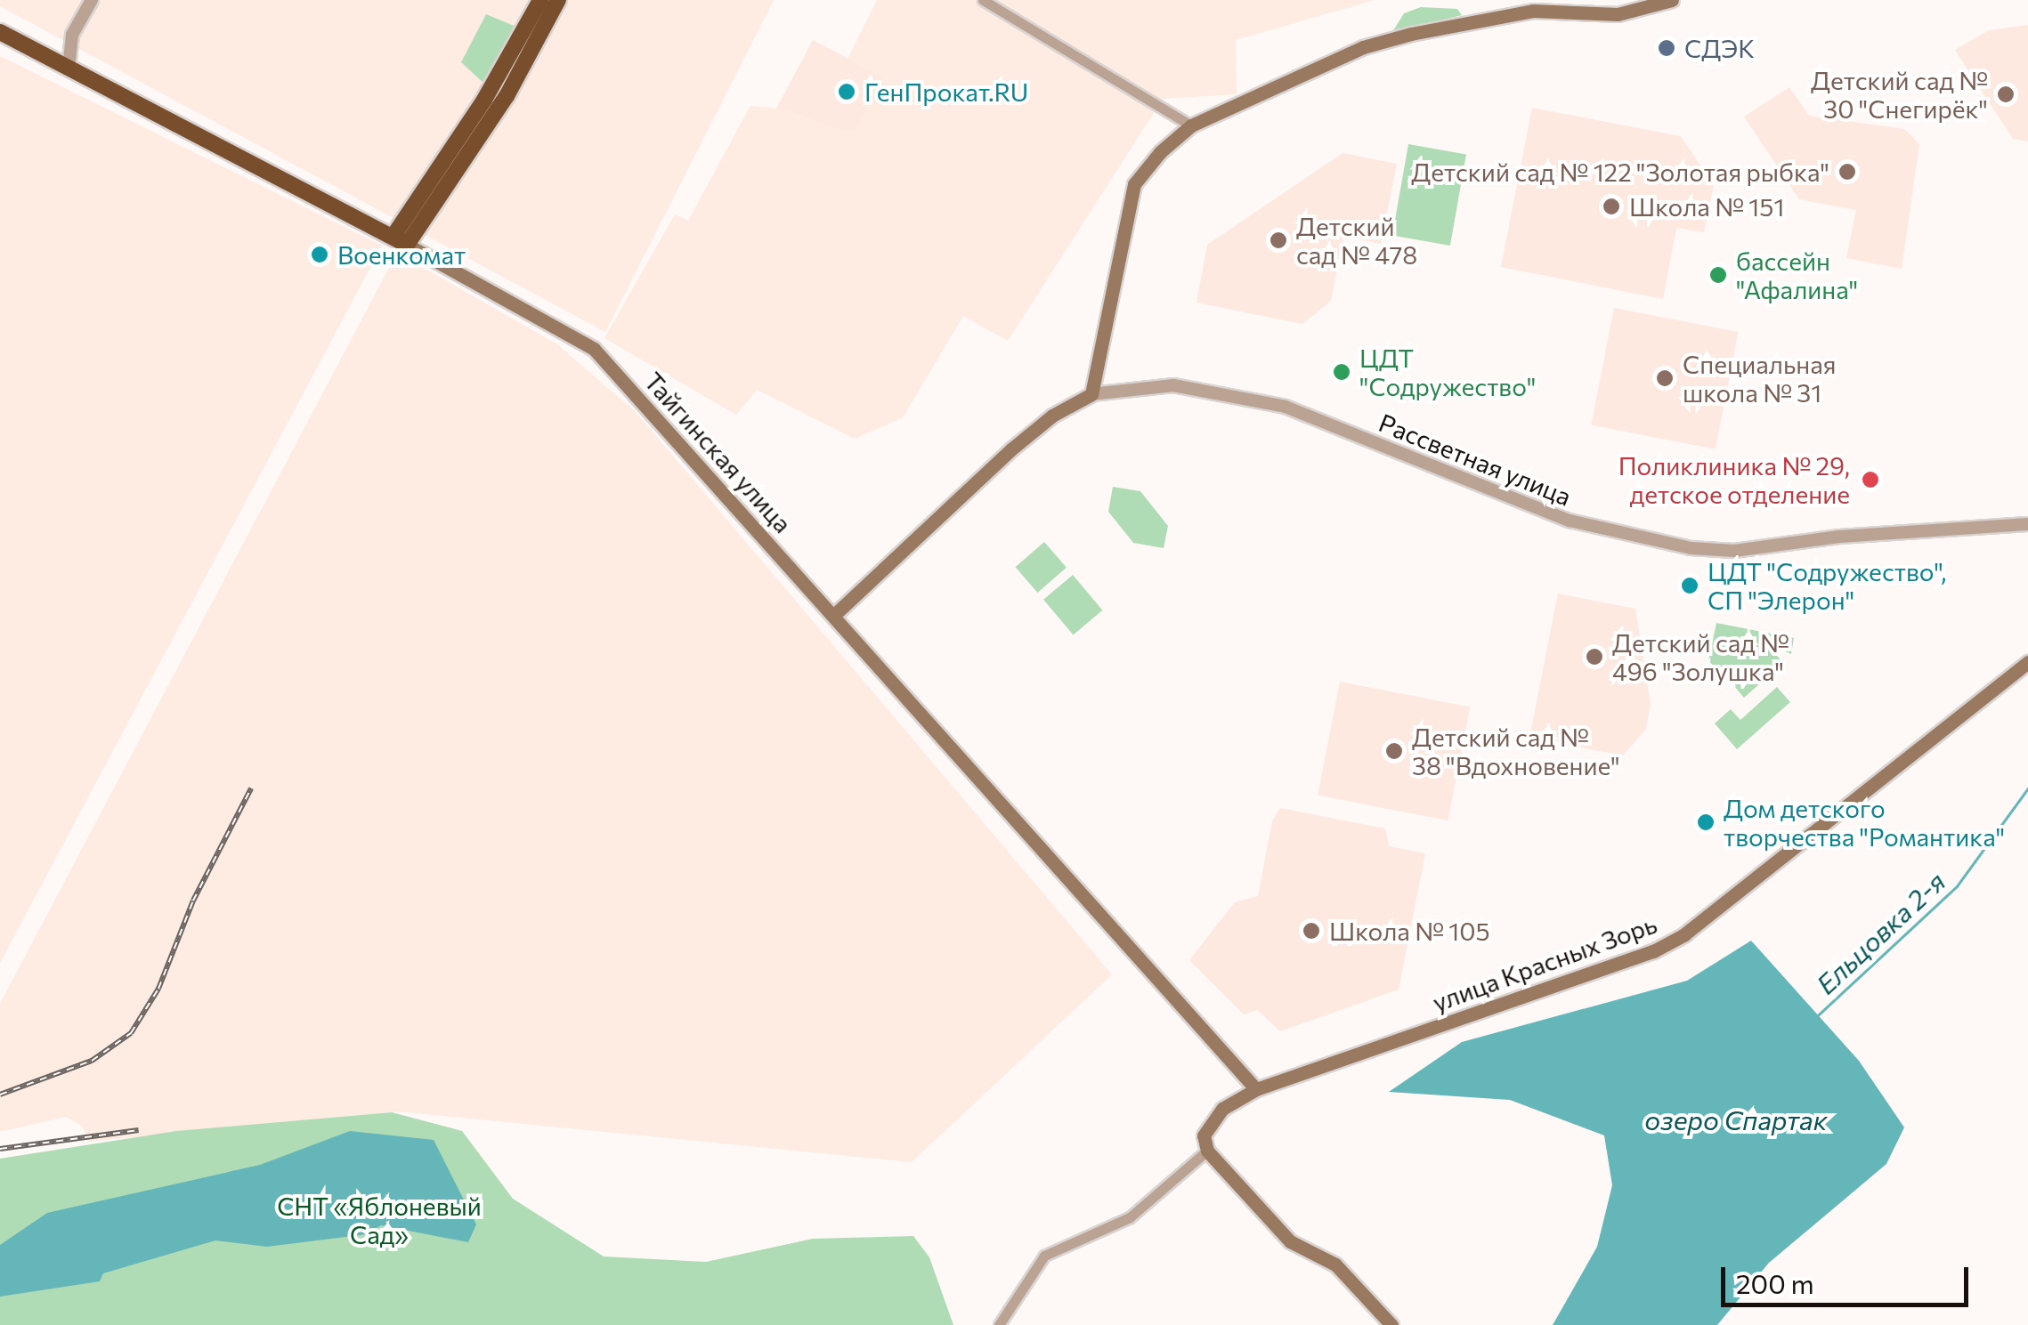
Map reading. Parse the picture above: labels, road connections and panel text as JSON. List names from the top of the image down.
{
  "streets": {
    "highway": ["Тайгинская улица"],
    "main road": ["Рассветная улица", "улица Красных Зорь"]
  },
  "crossings": [
    ["Тайгинская улица", "Рассветная улица"],
    ["Тайгинская улица", "улица Красных Зорь"]
  ],
  "water": ["Ельцовка 2-я", "озеро Спартак"],
  "parks": ["СНТ «Яблоневый Сад»"],
  "places": [
    "СДЭК",
    "ГенПрокат.RU",
    "Детский сад № 30 \"Снегирёк\"",
    "Детский сад № 122 \"Золотая рыбка\"",
    "Школа № 151",
    "Детский сад № 478",
    "Военкомат",
    "бассейн \"Афалина\"",
    "ЦДТ \"Содружество\"",
    "Специальная школа № 31",
    "Поликлиника № 29, детское отделение",
    "ЦДТ \"Содружество\", СП \"Элерон\"",
    "Детский сад № 496 \"Золушка\"",
    "Детский сад № 38 \"Вдохновение\"",
    "Дом детского творчества \"Романтика\"",
    "Школа № 105"
  ],
  "scale_bar": "200 m"
}
